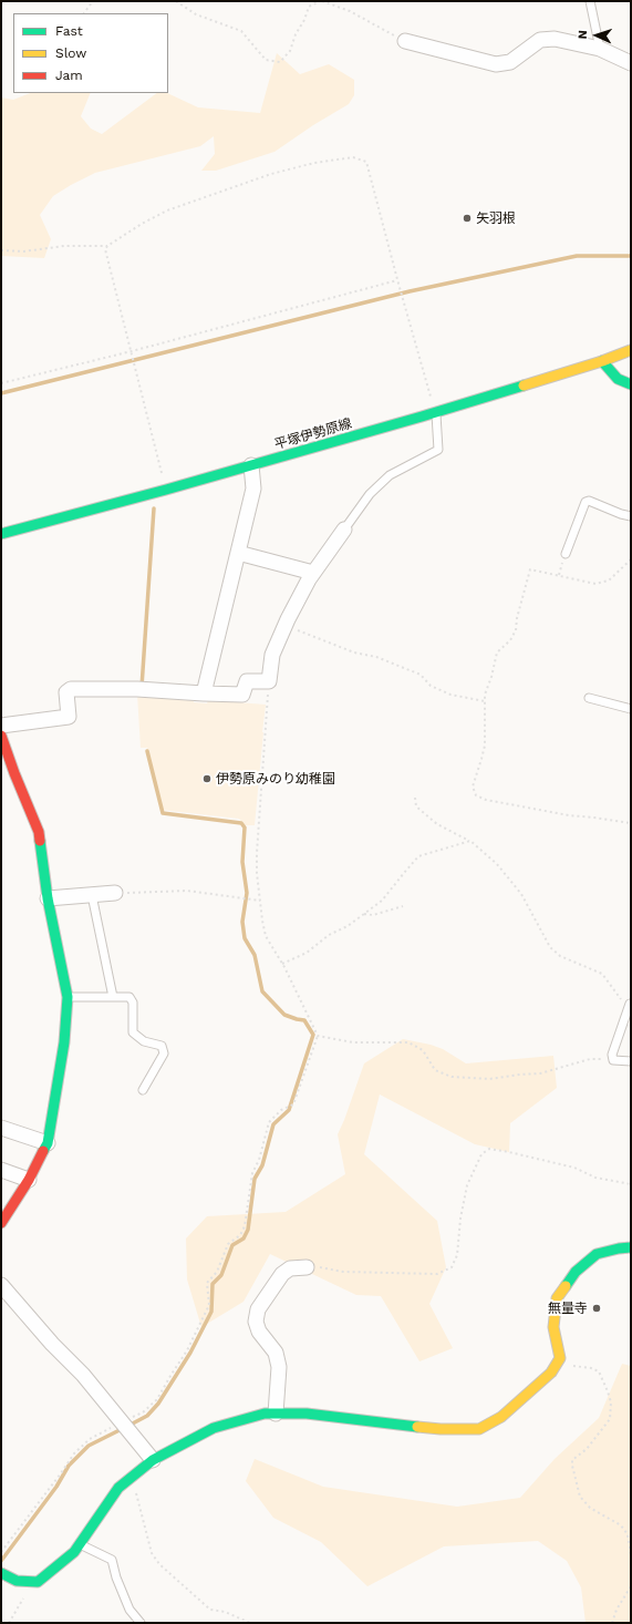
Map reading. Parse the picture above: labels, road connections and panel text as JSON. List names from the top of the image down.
{
  "streets": {
    "street": ["平塚伊勢原線"]
  },
  "places": ["矢羽根", "伊勢原みのり幼稚園", "無量寺"],
  "legend": ["Fast", "Slow", "Jam"],
  "north": "left"
}
